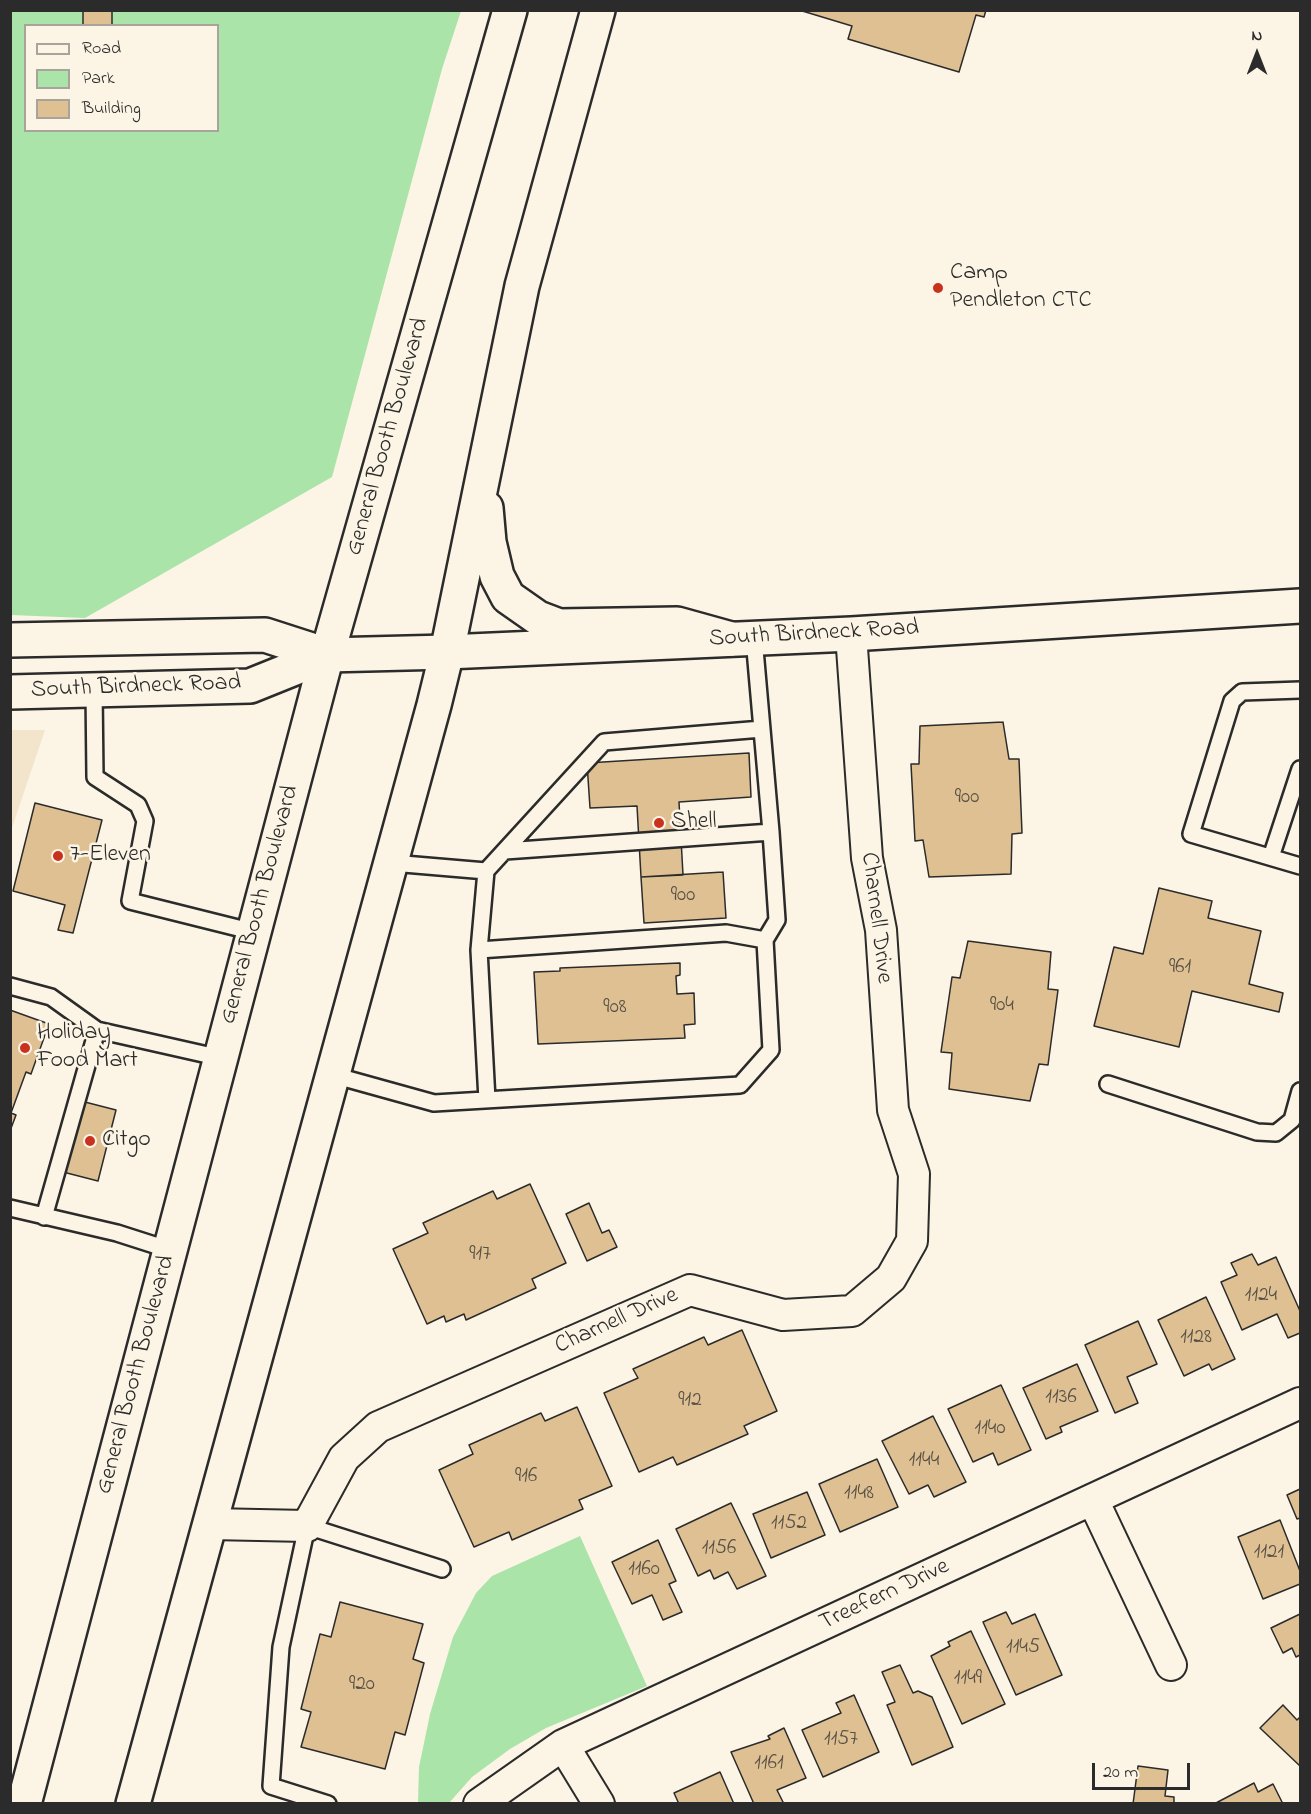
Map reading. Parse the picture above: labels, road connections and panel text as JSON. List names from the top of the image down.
{
  "streets": {
    "main road": ["General Booth Boulevard", "South Birdneck Road"],
    "street": ["Charnell Drive", "Treefern Drive"]
  },
  "crossings": [
    ["General Booth Boulevard", "South Birdneck Road"],
    ["South Birdneck Road", "Charnell Drive"]
  ],
  "places": [
    "Camp Pendleton CTC",
    "Shell",
    "7-Eleven",
    "Holiday Food Mart",
    "Citgo"
  ],
  "house_numbers": [
    "900",
    "900",
    "961",
    "904",
    "908",
    "917",
    "1124",
    "1128",
    "1136",
    "912",
    "1140",
    "1144",
    "916",
    "1148",
    "1152",
    "1156",
    "1121",
    "1160",
    "1145",
    "1149",
    "920",
    "1157",
    "1161"
  ],
  "legend": ["Road", "Park", "Building"],
  "scale_bar": "20 m",
  "north": "top"
}
